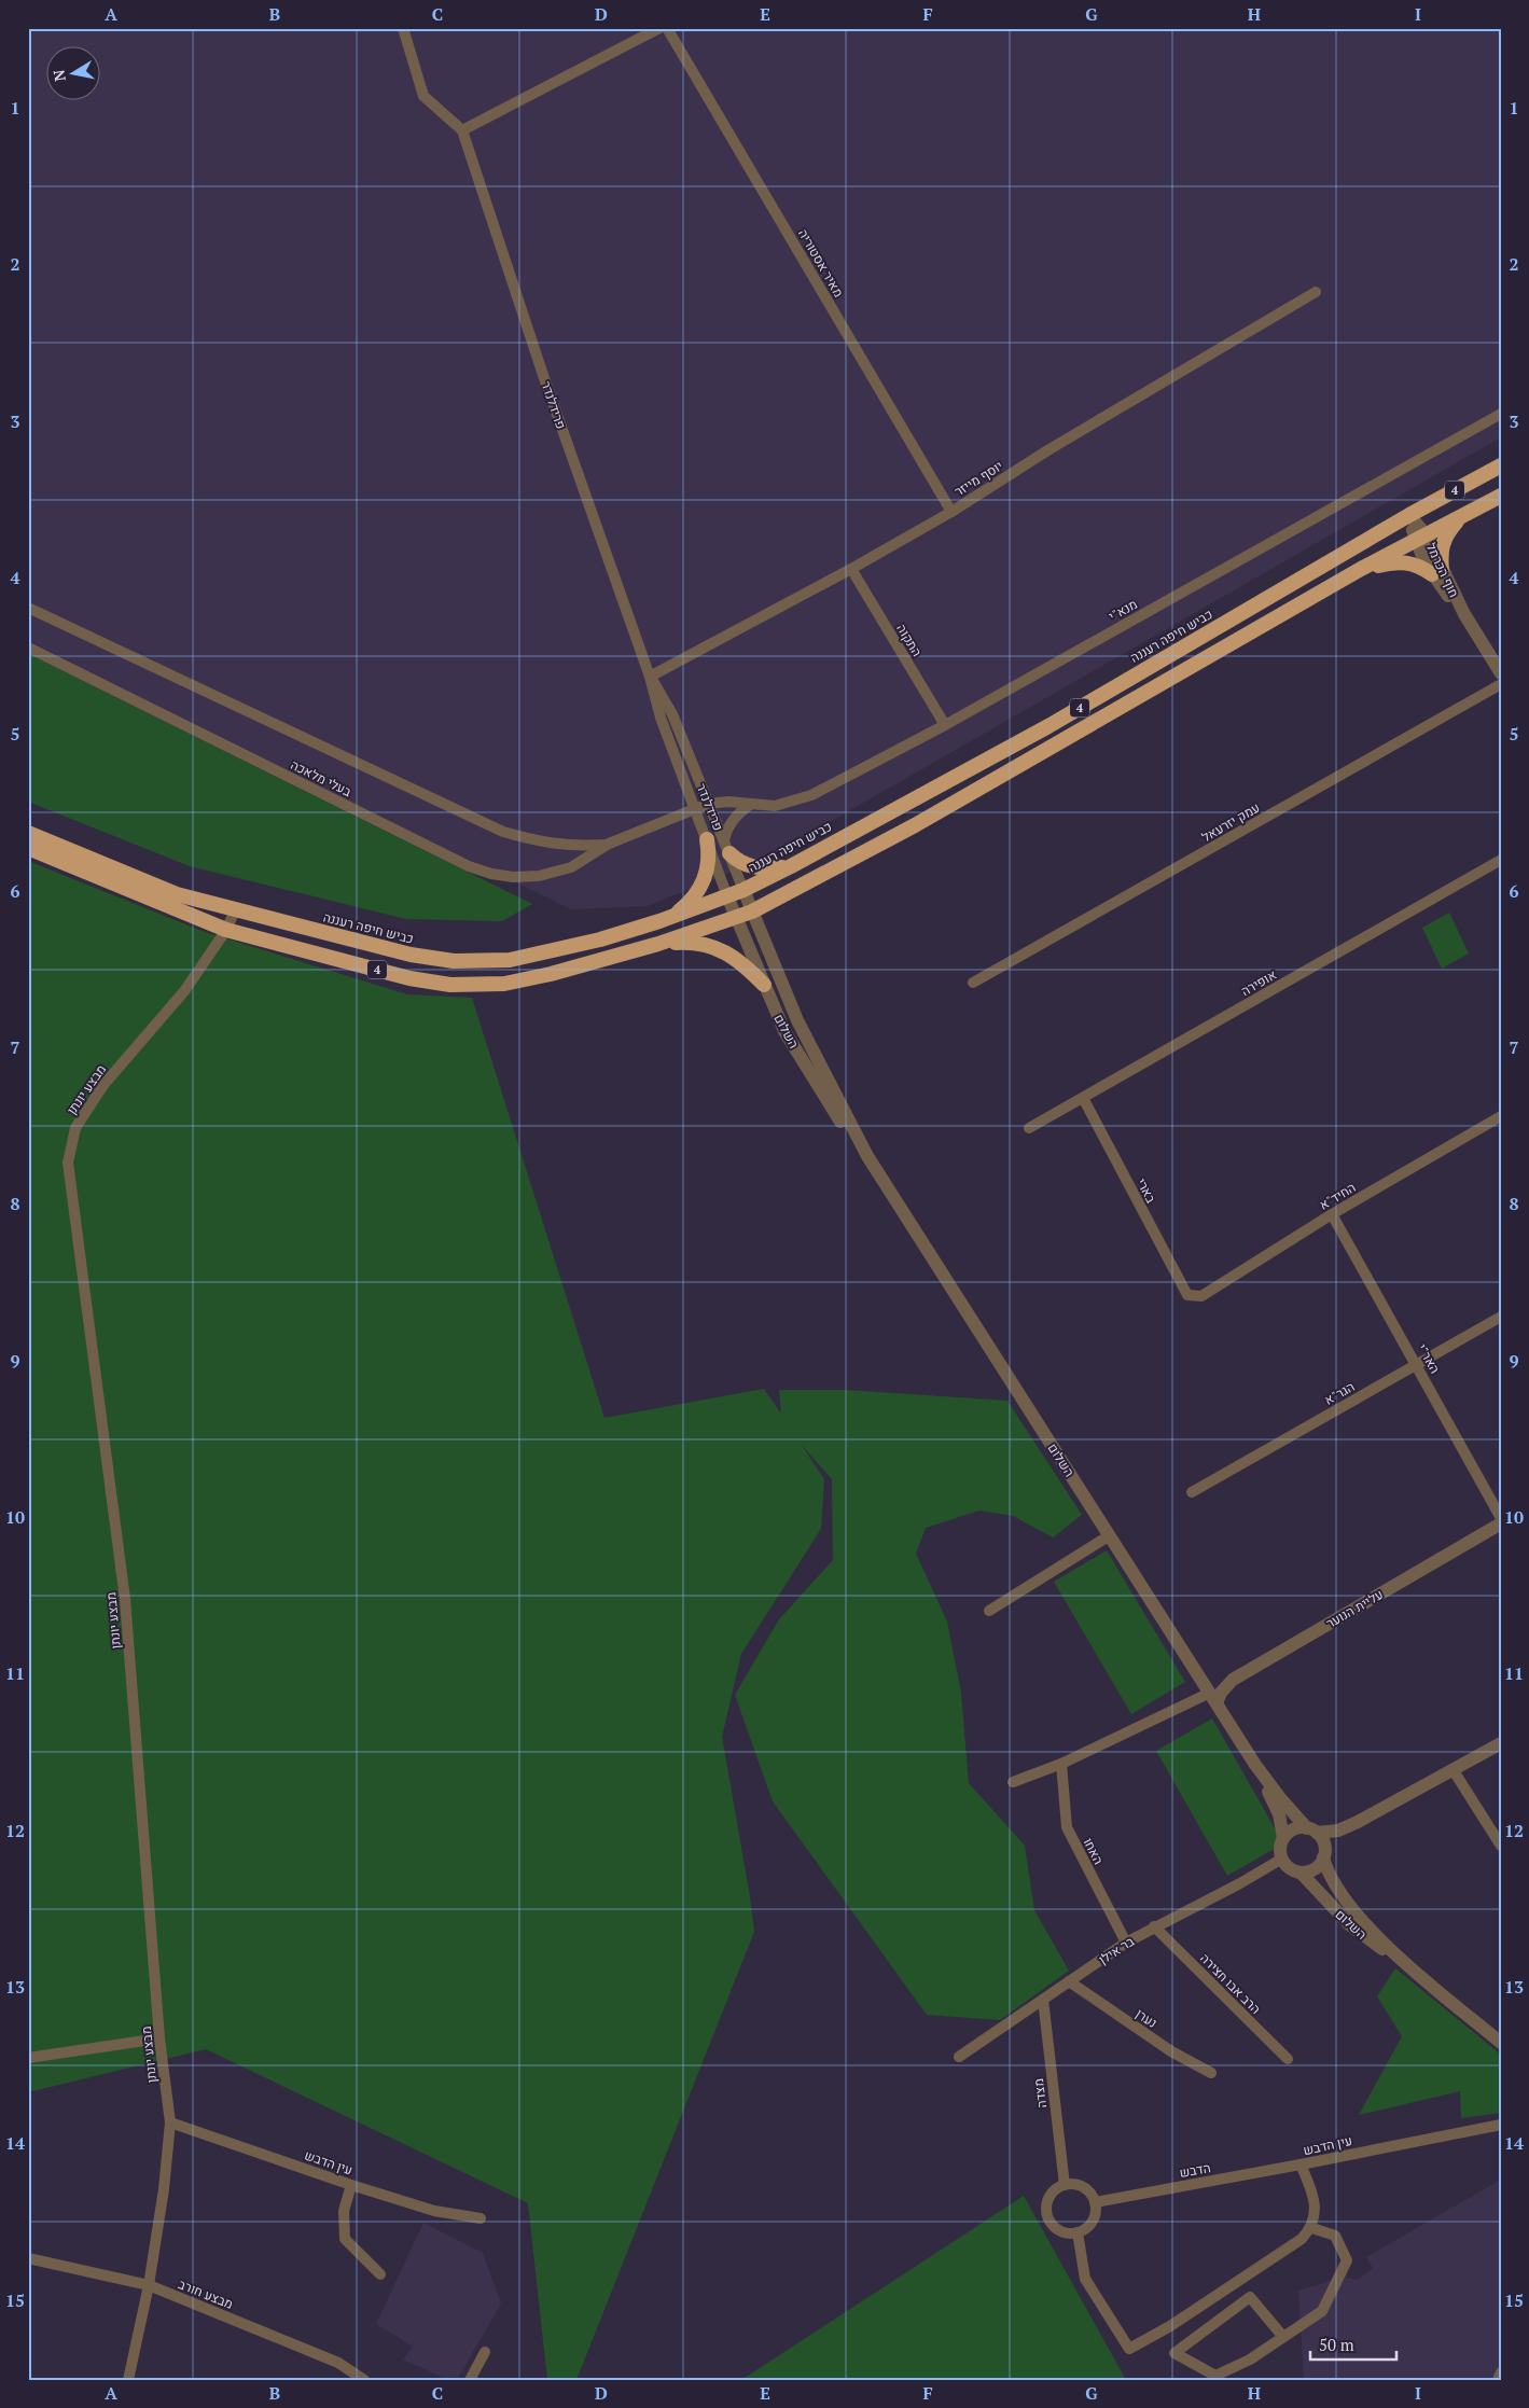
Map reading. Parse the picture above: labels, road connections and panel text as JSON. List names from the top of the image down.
{
  "streets": {
    "highway": ["4", "כביש חיפה רעננה"],
    "street": [
      "מאיר אסטוריה",
      "פרידלנדר",
      "יוסף מייזר",
      "חוף הכרמל",
      "מנא\"י",
      "התקוה",
      "בעלי מלאכה",
      "עמק יזרעאל",
      "אופירה",
      "השלום",
      "מבצע יונתן",
      "בארי",
      "החיד\"א",
      "האר\"י",
      "הגר\"א",
      "עליית הנוער",
      "האחו",
      "בר אילן",
      "הרב אבו חצירה",
      "נערן",
      "מצדה",
      "עין הדבש",
      "הדבש",
      "מבצע חורב"
    ]
  },
  "crossings": [
    ["מאיר אסטוריה", "יוסף מייזר"],
    ["פרידלנדר", "יוסף מייזר"],
    ["פרידלנדר", "4"],
    ["פרידלנדר", "מנא\"י"],
    ["פרידלנדר", "כביש חיפה רעננה"],
    ["פרידלנדר", "בעלי מלאכה"],
    ["פרידלנדר", "השלום"],
    ["יוסף מייזר", "התקוה"],
    ["4", "חוף הכרמל"],
    ["4", "השלום"],
    ["4", "מבצע יונתן"],
    ["חוף הכרמל", "כביש חיפה רעננה"],
    ["מנא\"י", "התקוה"],
    ["מנא\"י", "בעלי מלאכה"],
    ["כביש חיפה רעננה", "השלום"],
    ["כביש חיפה רעננה", "מבצע יונתן"],
    ["אופירה", "בארי"],
    ["השלום", "עליית הנוער"],
    ["השלום", "בר אילן"],
    ["מבצע יונתן", "עין הדבש"],
    ["מבצע יונתן", "מבצע חורב"],
    ["בארי", "החיד\"א"],
    ["החיד\"א", "האר\"י"],
    ["האר\"י", "הגר\"א"],
    ["האחו", "בר אילן"],
    ["בר אילן", "הרב אבו חצירה"],
    ["בר אילן", "נערן"],
    ["בר אילן", "מצדה"],
    ["מצדה", "הדבש"],
    ["עין הדבש", "הדבש"]
  ],
  "scale_bar": "50 m",
  "north": "left",
  "grid": {
    "columns": [
      "A",
      "B",
      "C",
      "D",
      "E",
      "F",
      "G",
      "H",
      "I"
    ],
    "rows": [
      "1",
      "2",
      "3",
      "4",
      "5",
      "6",
      "7",
      "8",
      "9",
      "10",
      "11",
      "12",
      "13",
      "14",
      "15"
    ]
  }
}
